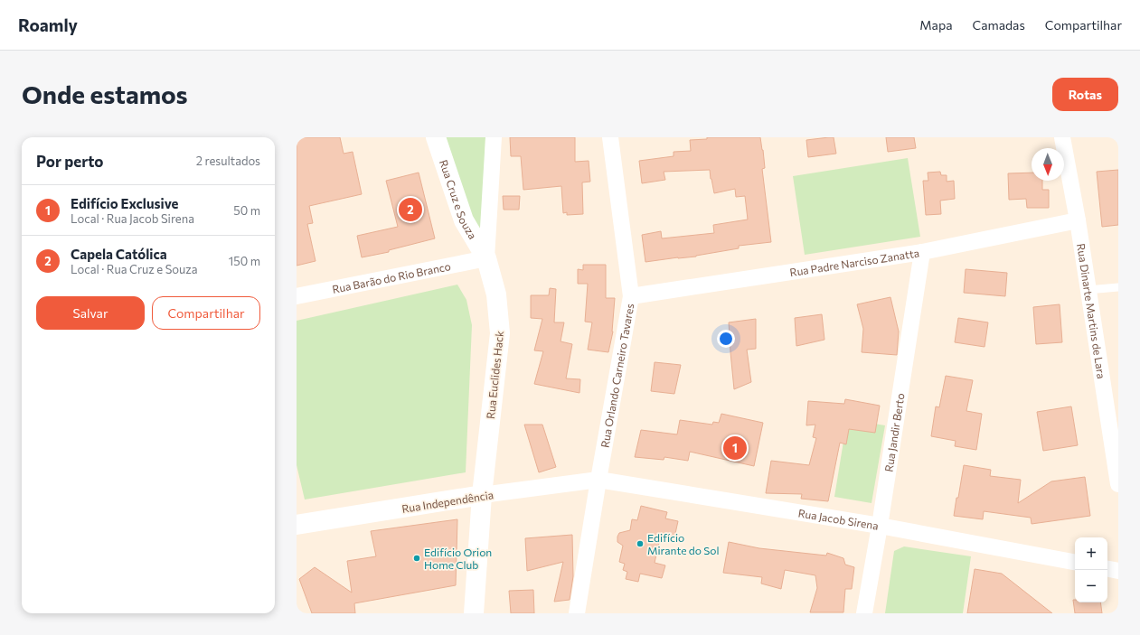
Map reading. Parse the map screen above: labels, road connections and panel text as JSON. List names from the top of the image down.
{
  "streets": {
    "street": [
      "Rua Cruz e Souza",
      "Rua Padre Narciso Zanatta",
      "Rua Barão do Rio Branco",
      "Rua Dinarte Martins de Lara",
      "Rua Euclides Hack",
      "Rua Orlando Carneiro Tavares",
      "Rua Jandir Berto",
      "Rua Independência",
      "Rua Jacob Sirena"
    ]
  },
  "crossings": [
    ["Rua Cruz e Souza", "Rua Barão do Rio Branco"],
    ["Rua Cruz e Souza", "Rua Euclides Hack"],
    ["Rua Padre Narciso Zanatta", "Rua Dinarte Martins de Lara"],
    ["Rua Padre Narciso Zanatta", "Rua Orlando Carneiro Tavares"],
    ["Rua Padre Narciso Zanatta", "Rua Jandir Berto"],
    ["Rua Barão do Rio Branco", "Rua Euclides Hack"],
    ["Rua Euclides Hack", "Rua Independência"],
    ["Rua Orlando Carneiro Tavares", "Rua Independência"],
    ["Rua Orlando Carneiro Tavares", "Rua Jacob Sirena"],
    ["Rua Jandir Berto", "Rua Jacob Sirena"],
    ["Rua Independência", "Rua Jacob Sirena"]
  ],
  "places": ["Edifício Mirante do Sol", "Edifício Orion Home Club"],
  "north": "bottom",
  "page": {
    "header": "Roamly",
    "nav": ["Mapa", "Camadas", "Compartilhar"],
    "buttons": [
      "Rotas",
      ["Salvar", "Compartilhar"]
    ],
    "title": "Onde estamos",
    "heading": ["Por perto", "2 resultados"],
    "list": [
      {
        "mark": "1",
        "name": "Edifício Exclusive",
        "note": "Local · Rua Jacob Sirena",
        "value": "50 m"
      },
      {
        "mark": "2",
        "name": "Capela Católica",
        "note": "Local · Rua Cruz e Souza",
        "value": "150 m"
      }
    ],
    "pins": ["2", "1"],
    "map_buttons": ["+", "−"]
  }
}
